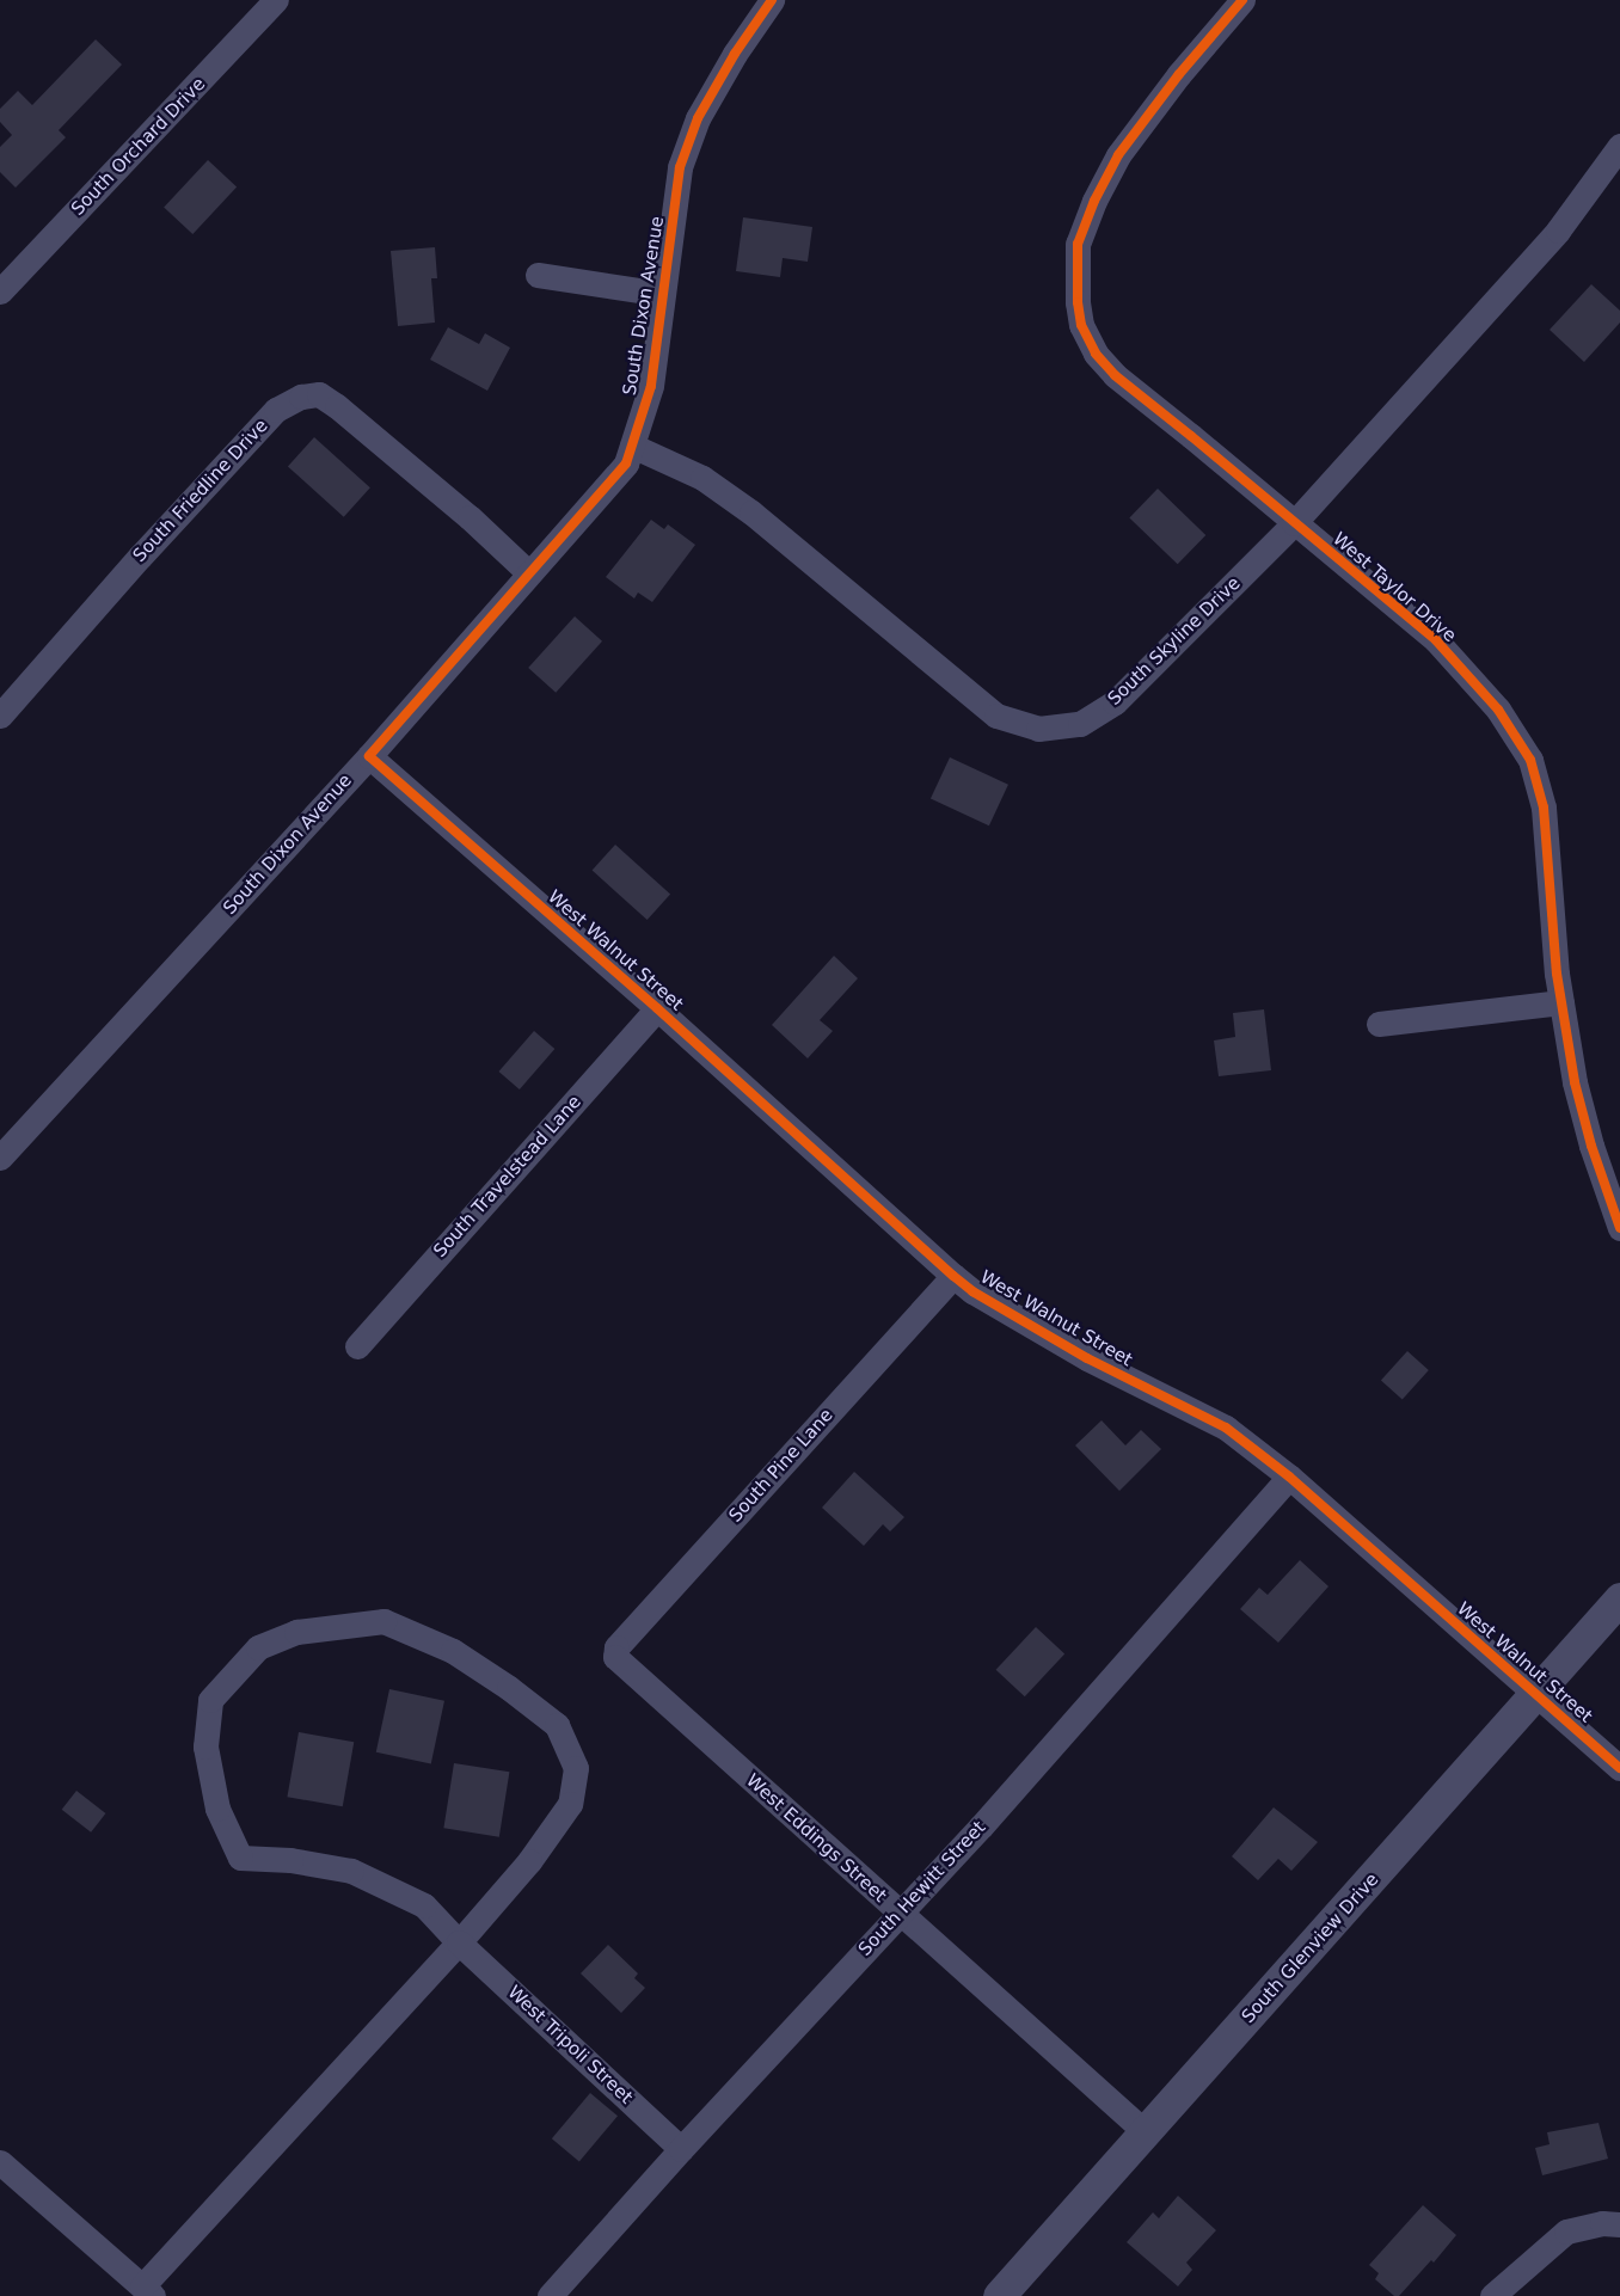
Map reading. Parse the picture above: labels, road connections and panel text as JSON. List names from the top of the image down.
{
  "streets": {
    "street": [
      "South Orchard Drive",
      "South Dixon Avenue",
      "South Friedline Drive",
      "West Taylor Drive",
      "South Skyline Drive",
      "West Walnut Street",
      "South Travelstead Lane",
      "South Pine Lane",
      "West Eddings Street",
      "South Hewitt Street",
      "South Glenview Drive",
      "West Tripoli Street"
    ]
  },
  "crossings": [
    ["South Dixon Avenue", "South Friedline Drive"],
    ["South Dixon Avenue", "South Skyline Drive"],
    ["South Dixon Avenue", "West Walnut Street"],
    ["West Taylor Drive", "South Skyline Drive"],
    ["West Walnut Street", "South Travelstead Lane"],
    ["West Walnut Street", "South Pine Lane"],
    ["West Walnut Street", "South Hewitt Street"],
    ["West Walnut Street", "South Glenview Drive"],
    ["South Pine Lane", "West Eddings Street"],
    ["West Eddings Street", "South Hewitt Street"],
    ["West Eddings Street", "South Glenview Drive"],
    ["South Hewitt Street", "West Tripoli Street"]
  ]
}
